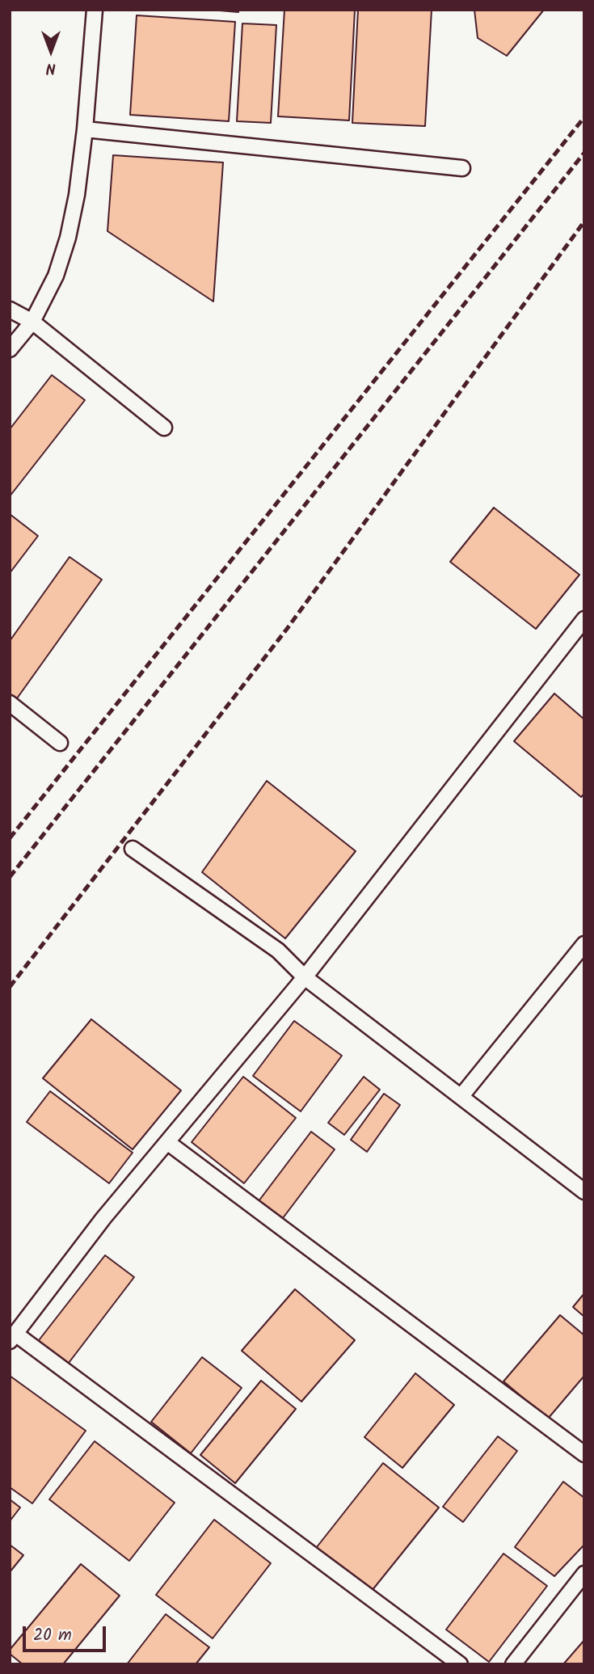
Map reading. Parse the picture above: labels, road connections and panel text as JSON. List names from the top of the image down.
{
  "scale_bar": "20 m",
  "north": "bottom"
}
